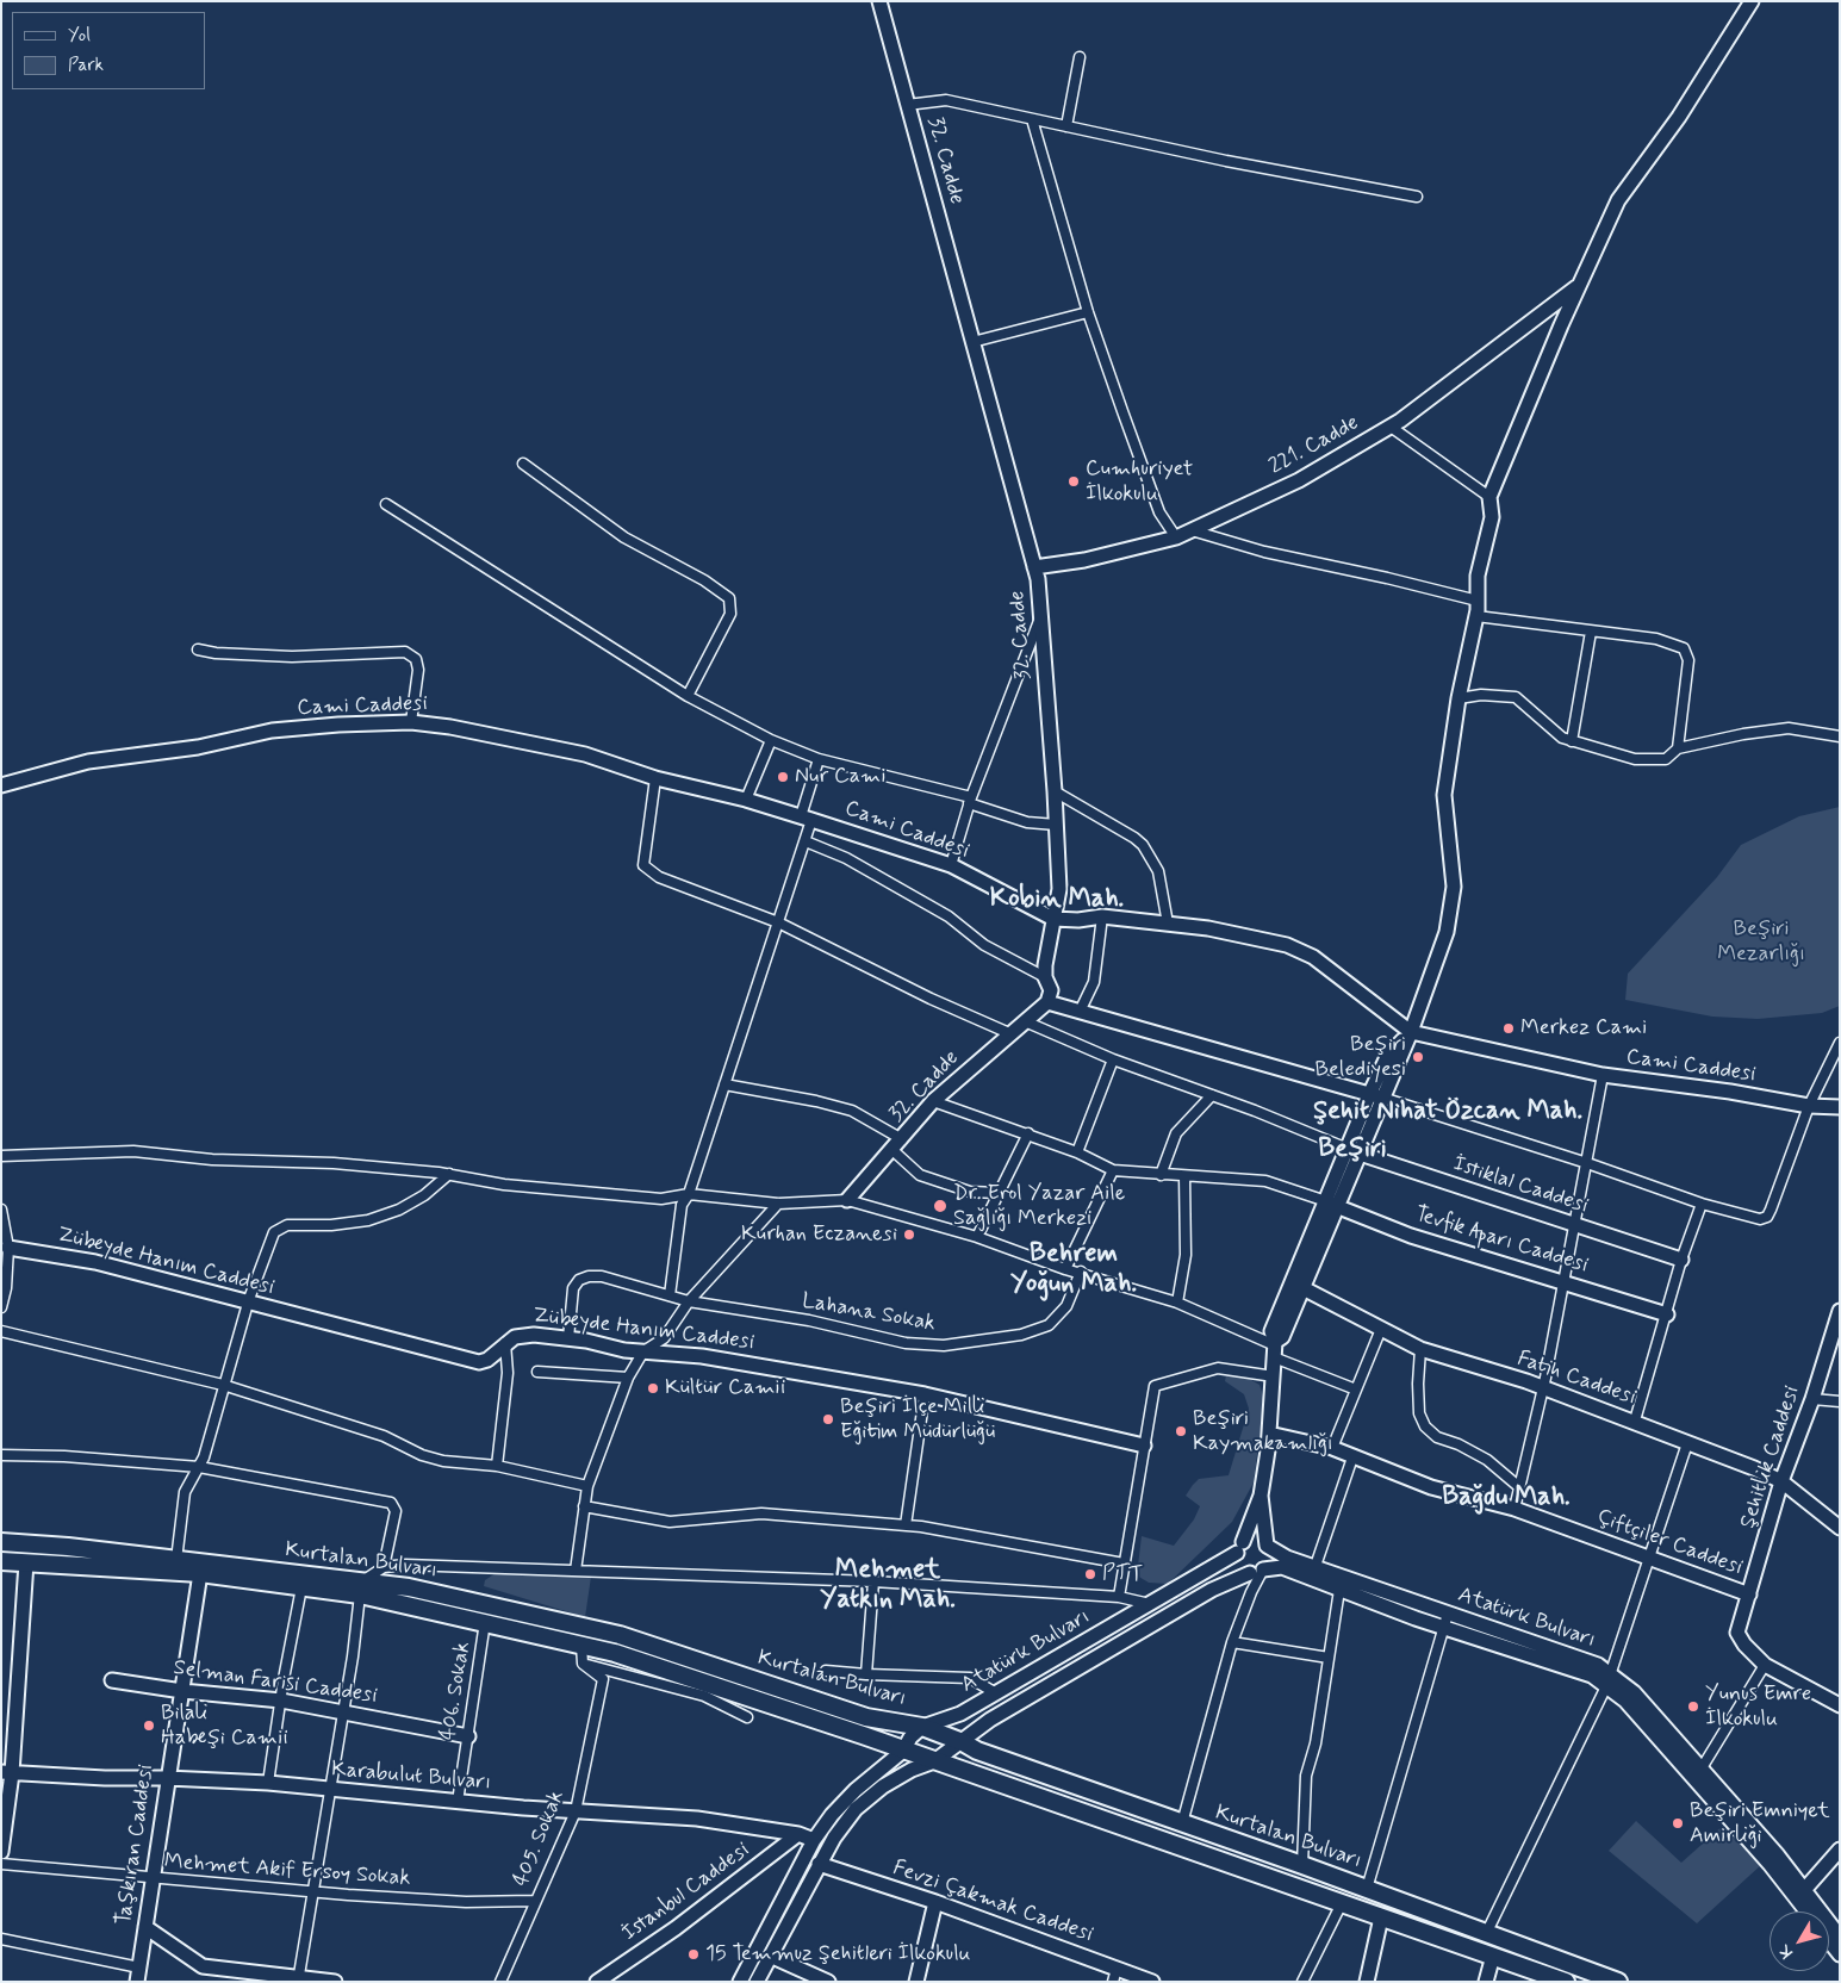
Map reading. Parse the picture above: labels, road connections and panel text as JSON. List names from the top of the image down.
{
  "streets": {
    "highway": ["Kurtalan Bulvarı"],
    "street": [
      "32. Cadde",
      "221. Cadde",
      "Cami Caddesi",
      "İstiklal Caddesi",
      "Tevfik Aparı Caddesi",
      "Zübeyde Hanım Caddesi",
      "Lahana Sokak",
      "Fatih Caddesi",
      "Şehitlik Caddesi",
      "Çiftçiler Caddesi",
      "Atatürk Bulvarı",
      "Selman Farisi Caddesi",
      "406. Sokak",
      "Karabulut Bulvarı",
      "405. Sokak",
      "Taşkıran Caddesi",
      "Mehmet Akif Ersoy Sokak",
      "İstanbul Caddesi",
      "Fevzi Çakmak Caddesi"
    ]
  },
  "crossings": [
    ["32. Cadde", "221. Cadde"],
    ["32. Cadde", "Cami Caddesi"],
    ["Zübeyde Hanım Caddesi", "Lahana Sokak"],
    ["Fatih Caddesi", "Şehitlik Caddesi"],
    ["Şehitlik Caddesi", "Çiftçiler Caddesi"],
    ["Kurtalan Bulvarı", "Atatürk Bulvarı"],
    ["Kurtalan Bulvarı", "406. Sokak"],
    ["Kurtalan Bulvarı", "Taşkıran Caddesi"],
    ["Atatürk Bulvarı", "Fevzi Çakmak Caddesi"],
    ["Selman Farisi Caddesi", "406. Sokak"],
    ["Selman Farisi Caddesi", "Taşkıran Caddesi"],
    ["406. Sokak", "Karabulut Bulvarı"],
    ["Karabulut Bulvarı", "405. Sokak"],
    ["Karabulut Bulvarı", "Taşkıran Caddesi"],
    ["Karabulut Bulvarı", "İstanbul Caddesi"],
    ["405. Sokak", "Mehmet Akif Ersoy Sokak"],
    ["Taşkıran Caddesi", "Mehmet Akif Ersoy Sokak"]
  ],
  "districts": [
    "Kobin Mah.",
    "Şehit Nihat Özcan Mah.",
    "Beşiri",
    "Behrem Yoğun Mah.",
    "Bağdu Mah.",
    "Mehmet Yatkın Mah."
  ],
  "parks": ["Beşiri Mezarlığı"],
  "places": [
    "Cumhuriyet İlkokulu",
    "Nur Cami",
    "Merkez Cami",
    "Beşiri Belediyesi",
    "Dr. Erol Yazar Aile Sağlığı Merkezi",
    "Kurhan Eczanesi",
    "Kültür Camii",
    "Beşiri İlçe Milli Eğitim Müdürlüğü",
    "Beşiri Kaymakamlığı",
    "PTT",
    "Yunus Emre İlkokulu",
    "Bilali Habeşi Camii",
    "Beşiri Emniyet Amirliği",
    "15 Temmuz Şehitleri İlkokulu"
  ],
  "legend": ["Yol", "Park"],
  "north": "bottom left"
}
